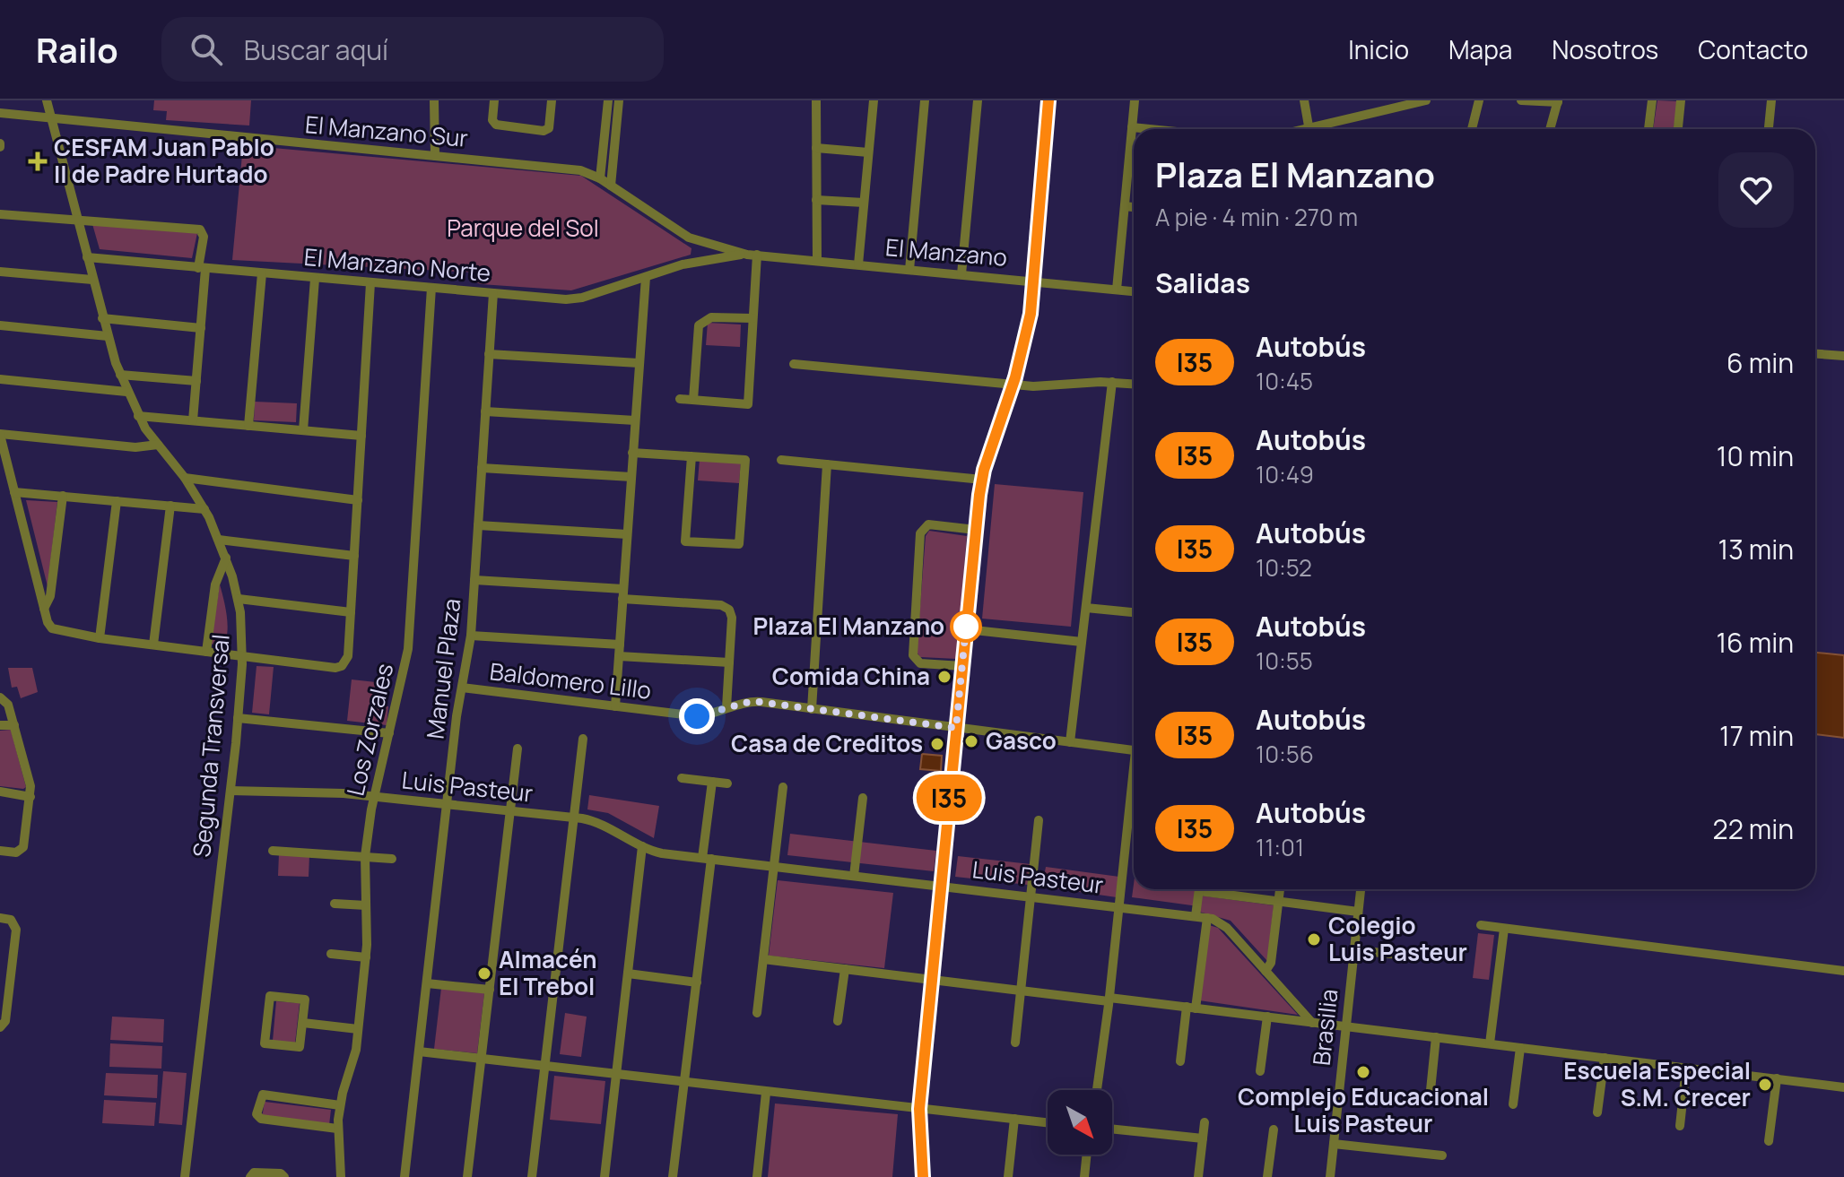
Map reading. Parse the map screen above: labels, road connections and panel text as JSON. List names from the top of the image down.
{
  "streets": {
    "street": [
      "El Manzano Sur",
      "El Manzano",
      "El Manzano Norte",
      "Manuel Plaza",
      "Baldomero Lillo",
      "Los Zorzales",
      "Segunda Transversal",
      "Luis Pasteur",
      "Brasilia"
    ]
  },
  "crossings": [
    ["El Manzano Sur", "El Manzano"],
    ["El Manzano Sur", "Segunda Transversal"],
    ["El Manzano", "El Manzano Norte"],
    ["El Manzano Norte", "Manuel Plaza"],
    ["El Manzano Norte", "Los Zorzales"],
    ["El Manzano Norte", "Segunda Transversal"],
    ["Manuel Plaza", "Baldomero Lillo"],
    ["Manuel Plaza", "Luis Pasteur"],
    ["Los Zorzales", "Luis Pasteur"],
    ["Segunda Transversal", "Luis Pasteur"]
  ],
  "parks": ["Parque del Sol"],
  "places": {
    "health": ["CESFAM Juan Pablo II de Padre Hurtado"],
    "other": [
      "Plaza El Manzano",
      "Comida China",
      "Gasco",
      "Casa de Creditos",
      "Colegio Luis Pasteur",
      "Almacén El Trebol",
      "Complejo Educacional Luis Pasteur",
      "Escuela Especial S.M. Crecer"
    ]
  },
  "lines": ["bus line I35"],
  "north": "bottom right",
  "page": {
    "header": "Railo",
    "search": "Buscar aquí",
    "nav": [
      "Inicio",
      "Mapa",
      "Nosotros",
      "Contacto"
    ],
    "on_map": "I35",
    "heading": [
      ["Plaza El Manzano", "A pie · 4 min · 270 m"],
      "Salidas"
    ],
    "list": [
      {
        "mark": "I35",
        "name": "Autobús",
        "note": "10:45",
        "value": "6 min"
      },
      {
        "mark": "I35",
        "name": "Autobús",
        "note": "10:49",
        "value": "10 min"
      },
      {
        "mark": "I35",
        "name": "Autobús",
        "note": "10:52",
        "value": "13 min"
      },
      {
        "mark": "I35",
        "name": "Autobús",
        "note": "10:55",
        "value": "16 min"
      },
      {
        "mark": "I35",
        "name": "Autobús",
        "note": "10:56",
        "value": "17 min"
      },
      {
        "mark": "I35",
        "name": "Autobús",
        "note": "11:01",
        "value": "22 min"
      }
    ]
  }
}
